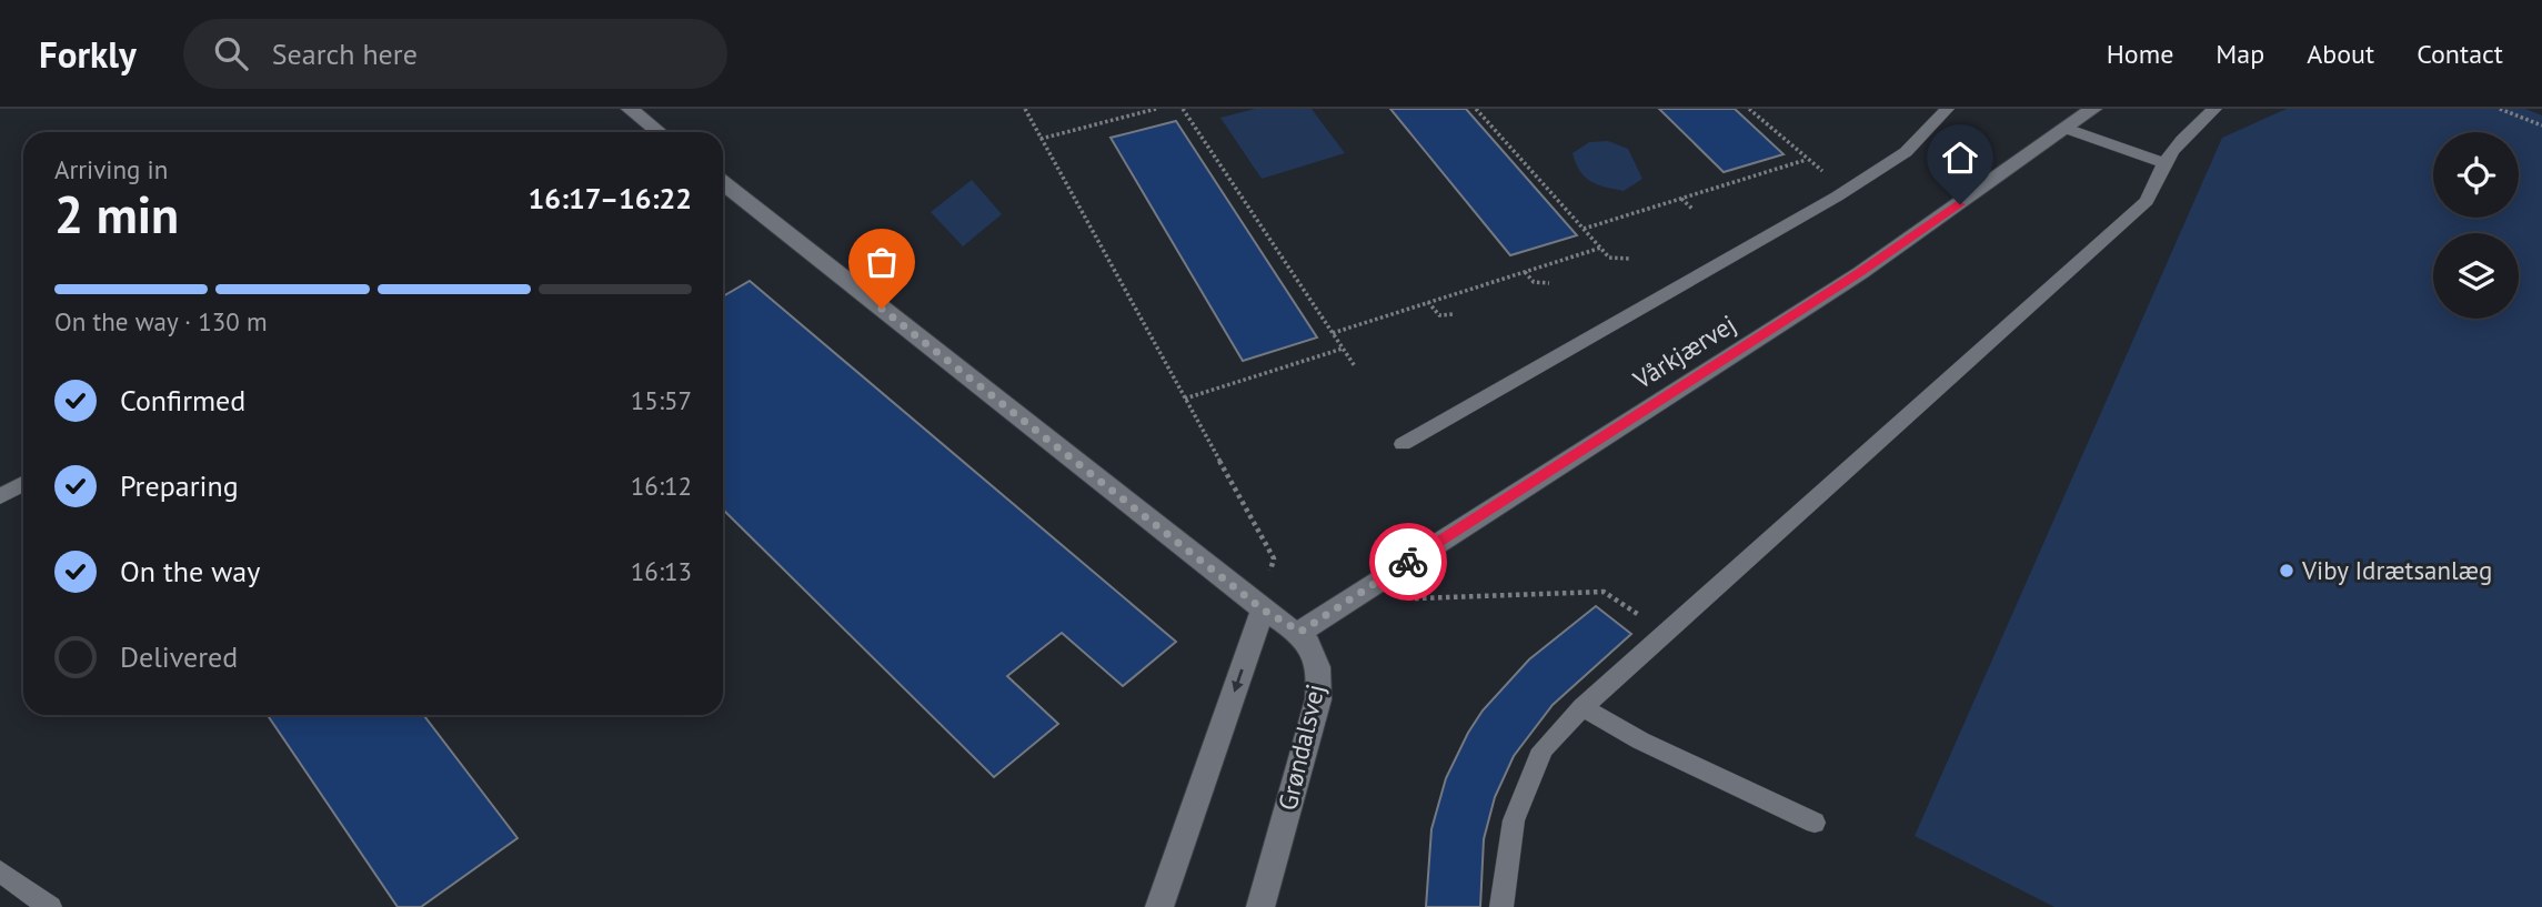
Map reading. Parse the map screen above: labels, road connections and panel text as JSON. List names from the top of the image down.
{
  "streets": {
    "street": ["Vårkjærvej", "Grøndalsvej"]
  },
  "crossings": [
    ["Vårkjærvej", "Grøndalsvej"]
  ],
  "places": ["Viby Idrætsanlæg"],
  "page": {
    "header": "Forkly",
    "search": "Search here",
    "nav": [
      "Home",
      "Map",
      "About",
      "Contact"
    ],
    "heading": ["2 min", "Arriving in", "16:17–16:22"],
    "bar": "On the way · 130 m",
    "list": [
      ["Confirmed", "15:57"],
      ["Preparing", "16:12"],
      ["On the way", "16:13"],
      "Delivered"
    ]
  }
}
